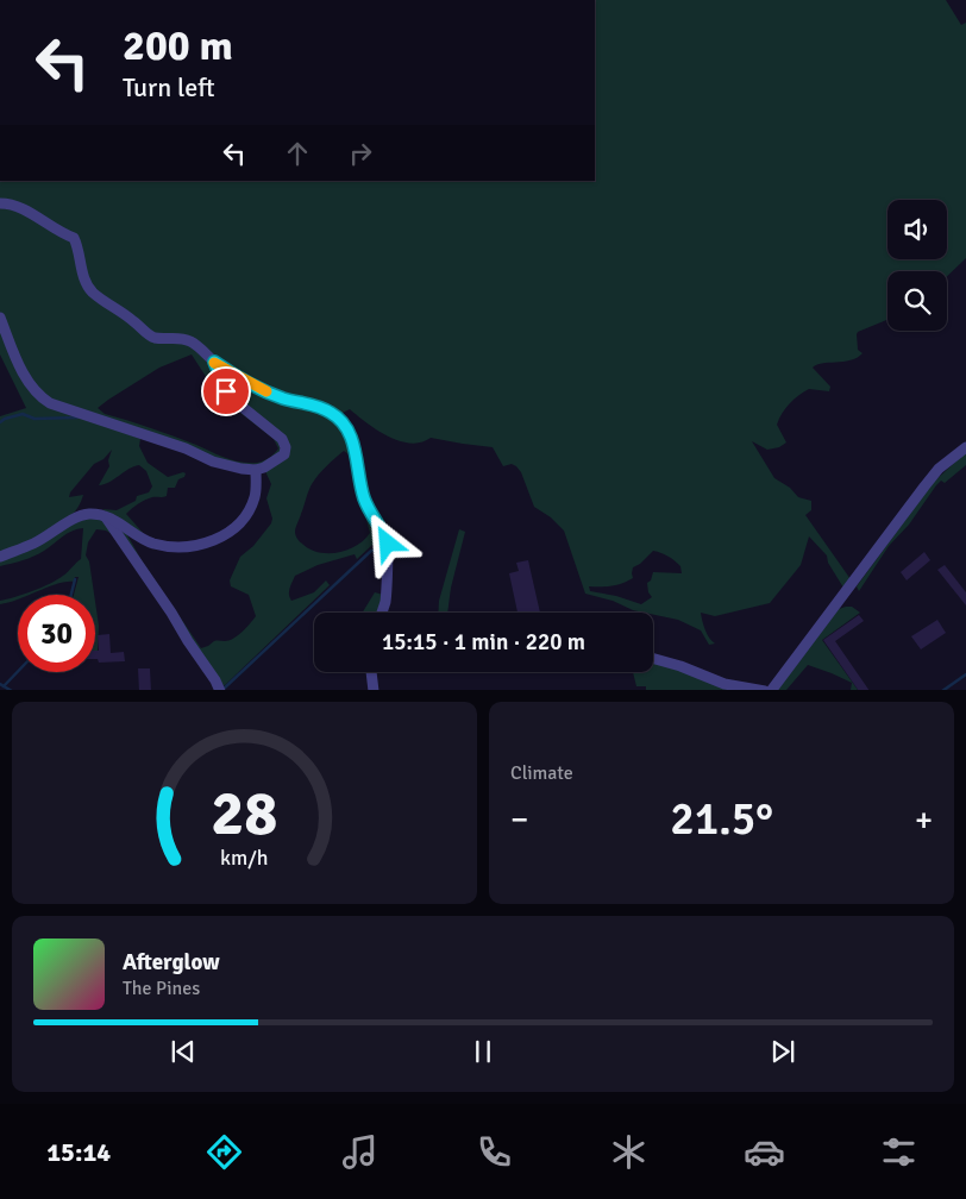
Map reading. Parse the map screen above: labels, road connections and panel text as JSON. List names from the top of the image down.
{
  "page": {
    "turn": ["200 m", "Turn left"],
    "limit": "30",
    "trip": "15:15 · 1 min · 220 m",
    "tile": "Climate",
    "heat": ["−", "21.5°", "+"],
    "song": ["Afterglow", "The Pines"],
    "tabs": "15:14",
    "gauge": ["28", "km/h"]
  }
}
